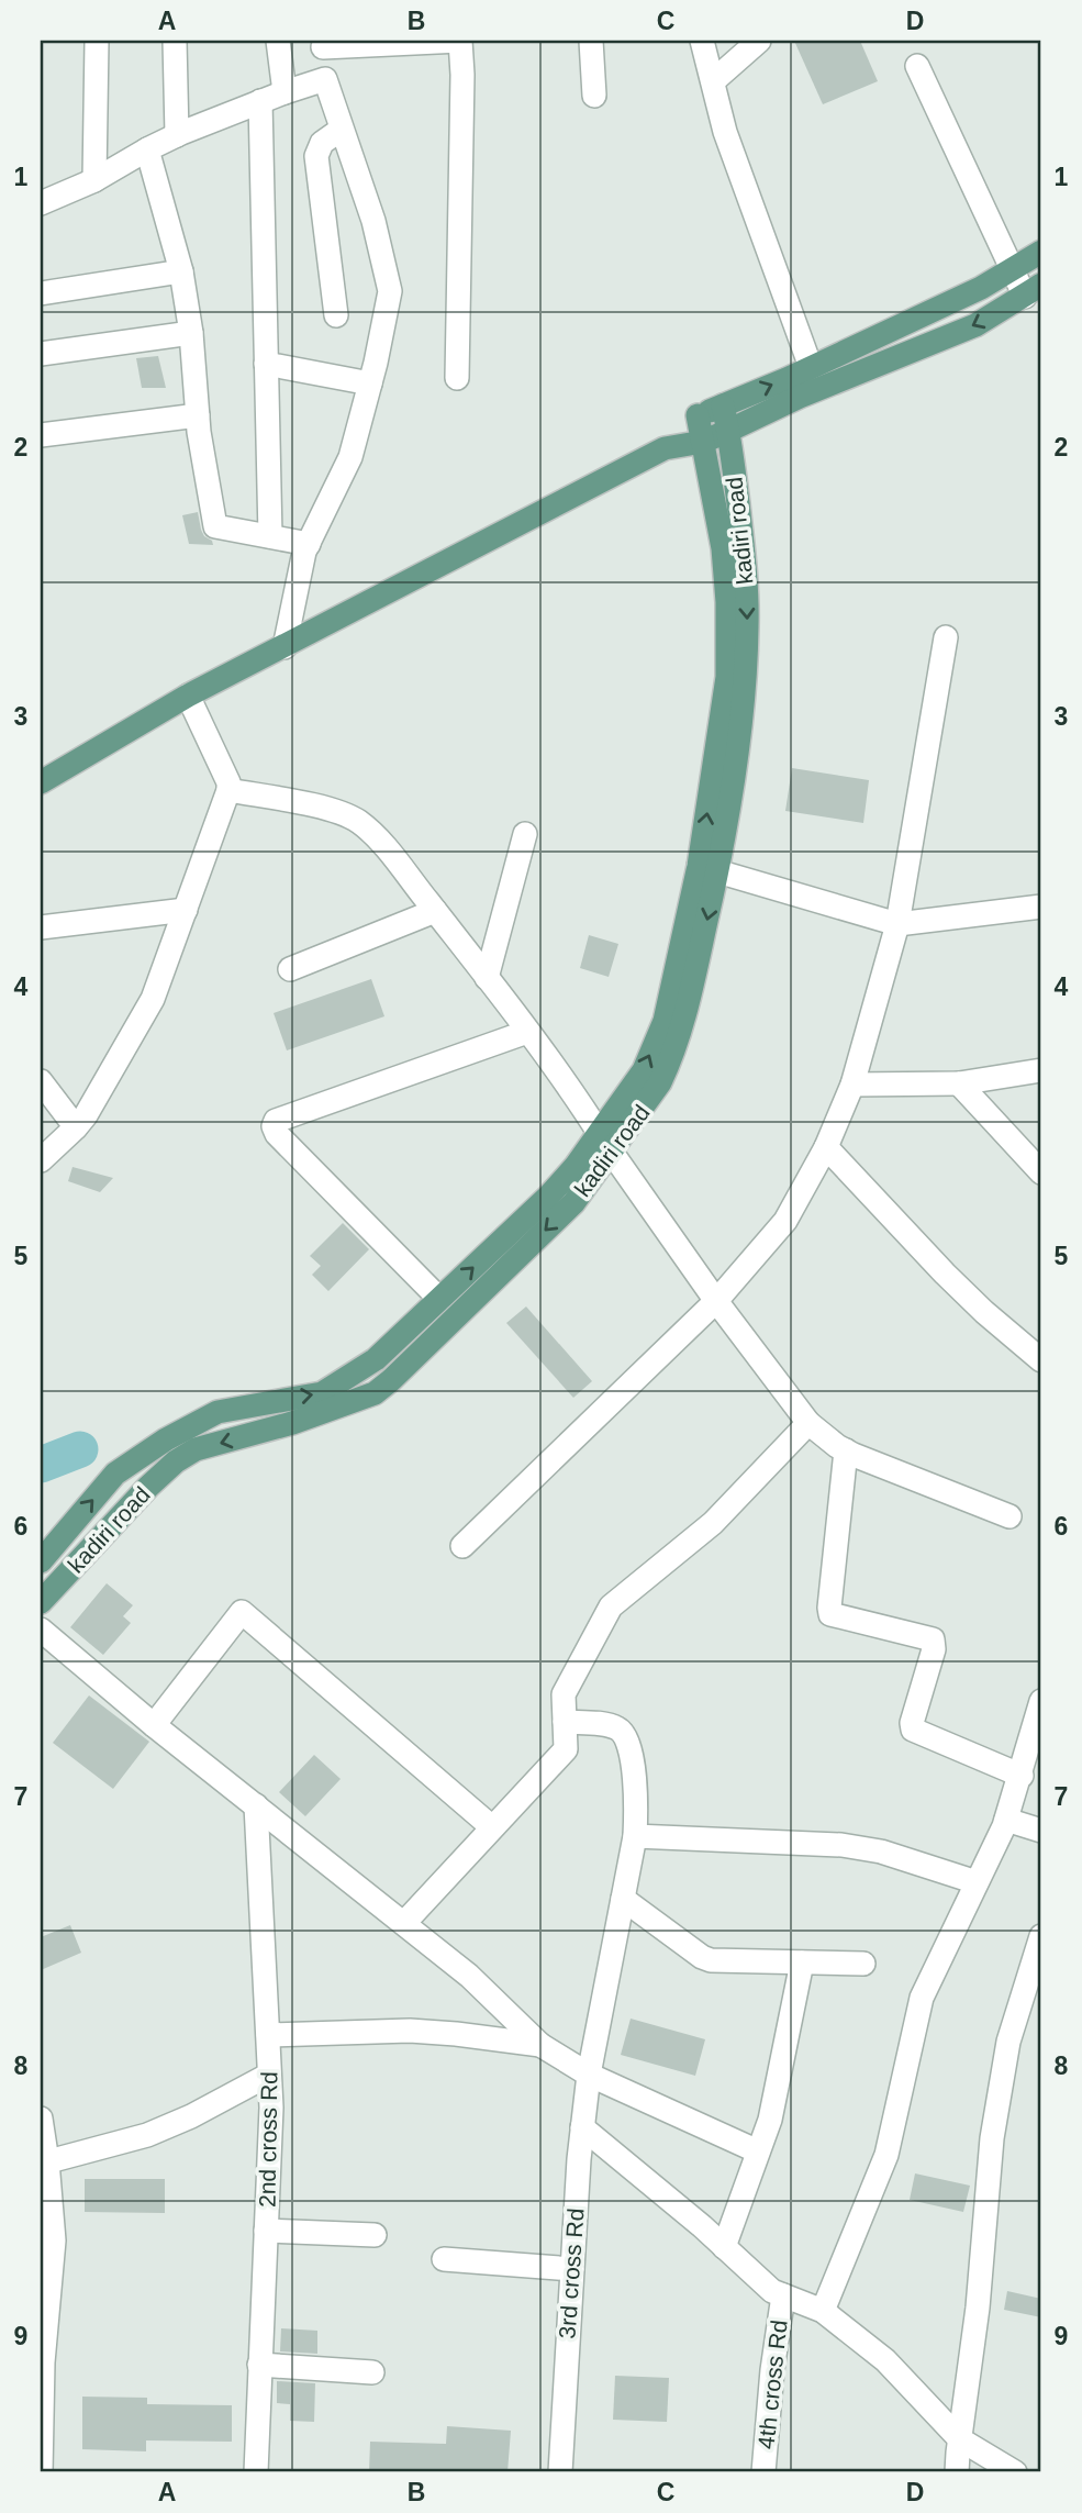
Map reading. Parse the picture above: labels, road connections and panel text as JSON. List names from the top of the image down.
{
  "streets": {
    "main road": ["kadiri road"],
    "street": ["2nd cross Rd", "3rd cross Rd", "4th cross Rd"]
  },
  "grid": {
    "columns": [
      "A",
      "B",
      "C",
      "D"
    ],
    "rows": [
      "1",
      "2",
      "3",
      "4",
      "5",
      "6",
      "7",
      "8",
      "9"
    ]
  }
}
